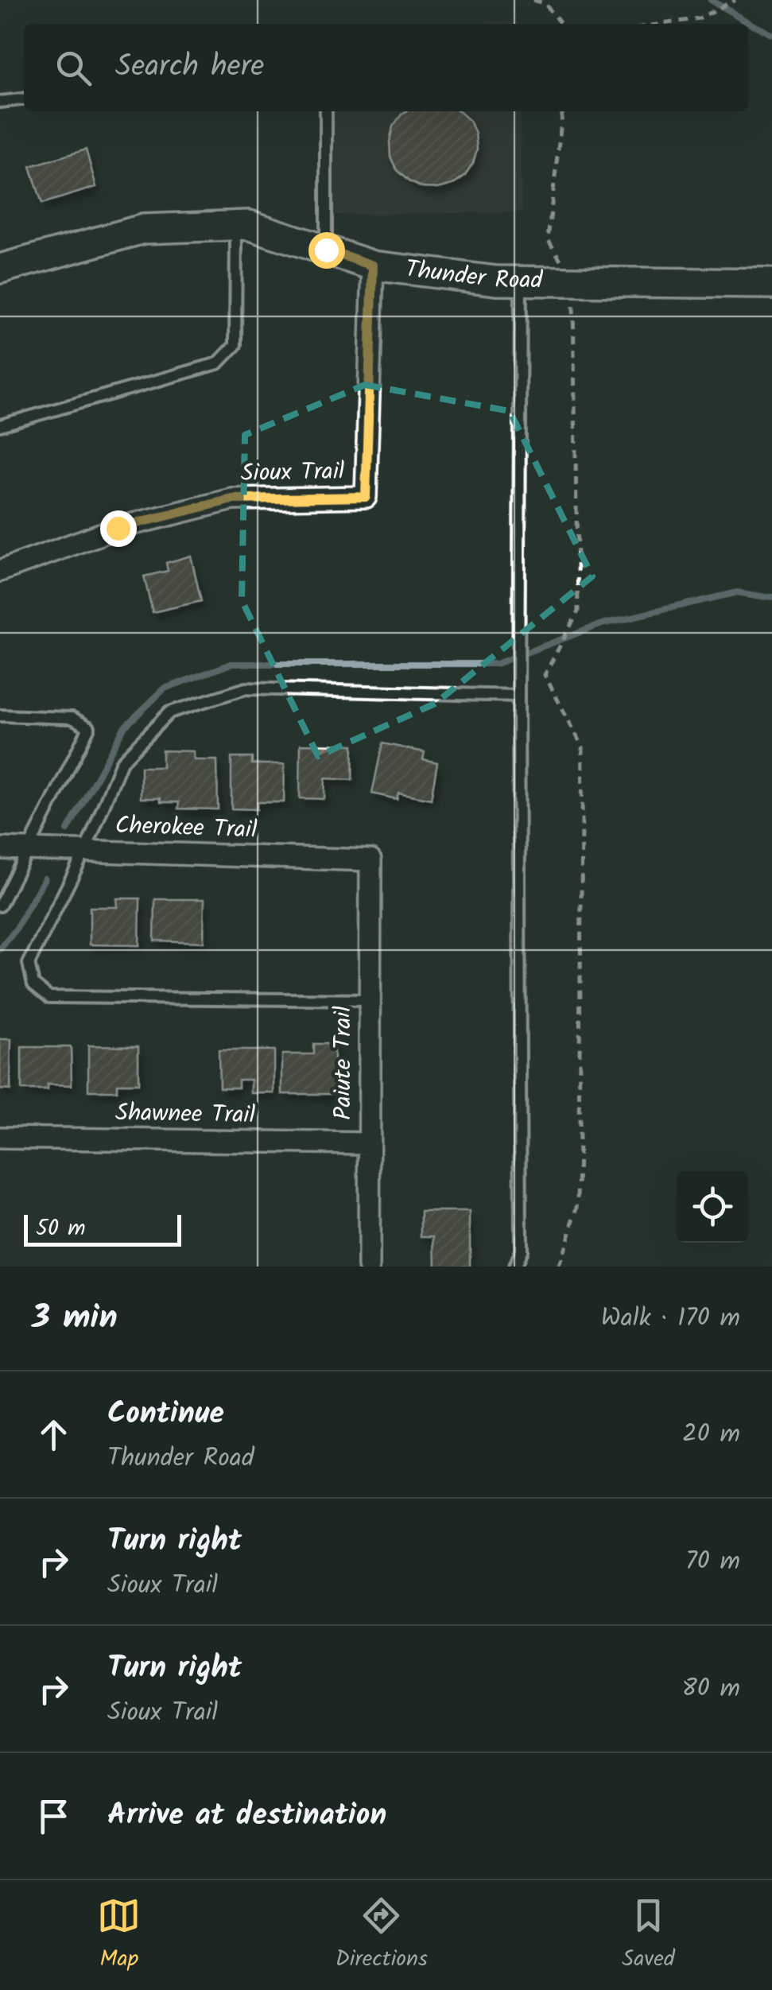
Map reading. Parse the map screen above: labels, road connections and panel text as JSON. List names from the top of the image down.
{
  "streets": {
    "street": [
      "Thunder Road",
      "Sioux Trail",
      "Cherokee Trail",
      "Paiute Trail",
      "Shawnee Trail"
    ]
  },
  "crossings": [
    ["Thunder Road", "Sioux Trail"],
    ["Cherokee Trail", "Paiute Trail"],
    ["Paiute Trail", "Shawnee Trail"]
  ],
  "scale_bar": "50 m",
  "page": {
    "search": "Search here",
    "scale": "50 m",
    "heading": ["3 min", "Walk · 170 m"],
    "list": [
      ["Continue", "Thunder Road", "20 m"],
      ["Turn right", "Sioux Trail", "70 m"],
      ["Turn right", "Sioux Trail", "80 m"],
      "Arrive at destination"
    ],
    "nav": ["Map", "Directions", "Saved"]
  }
}
